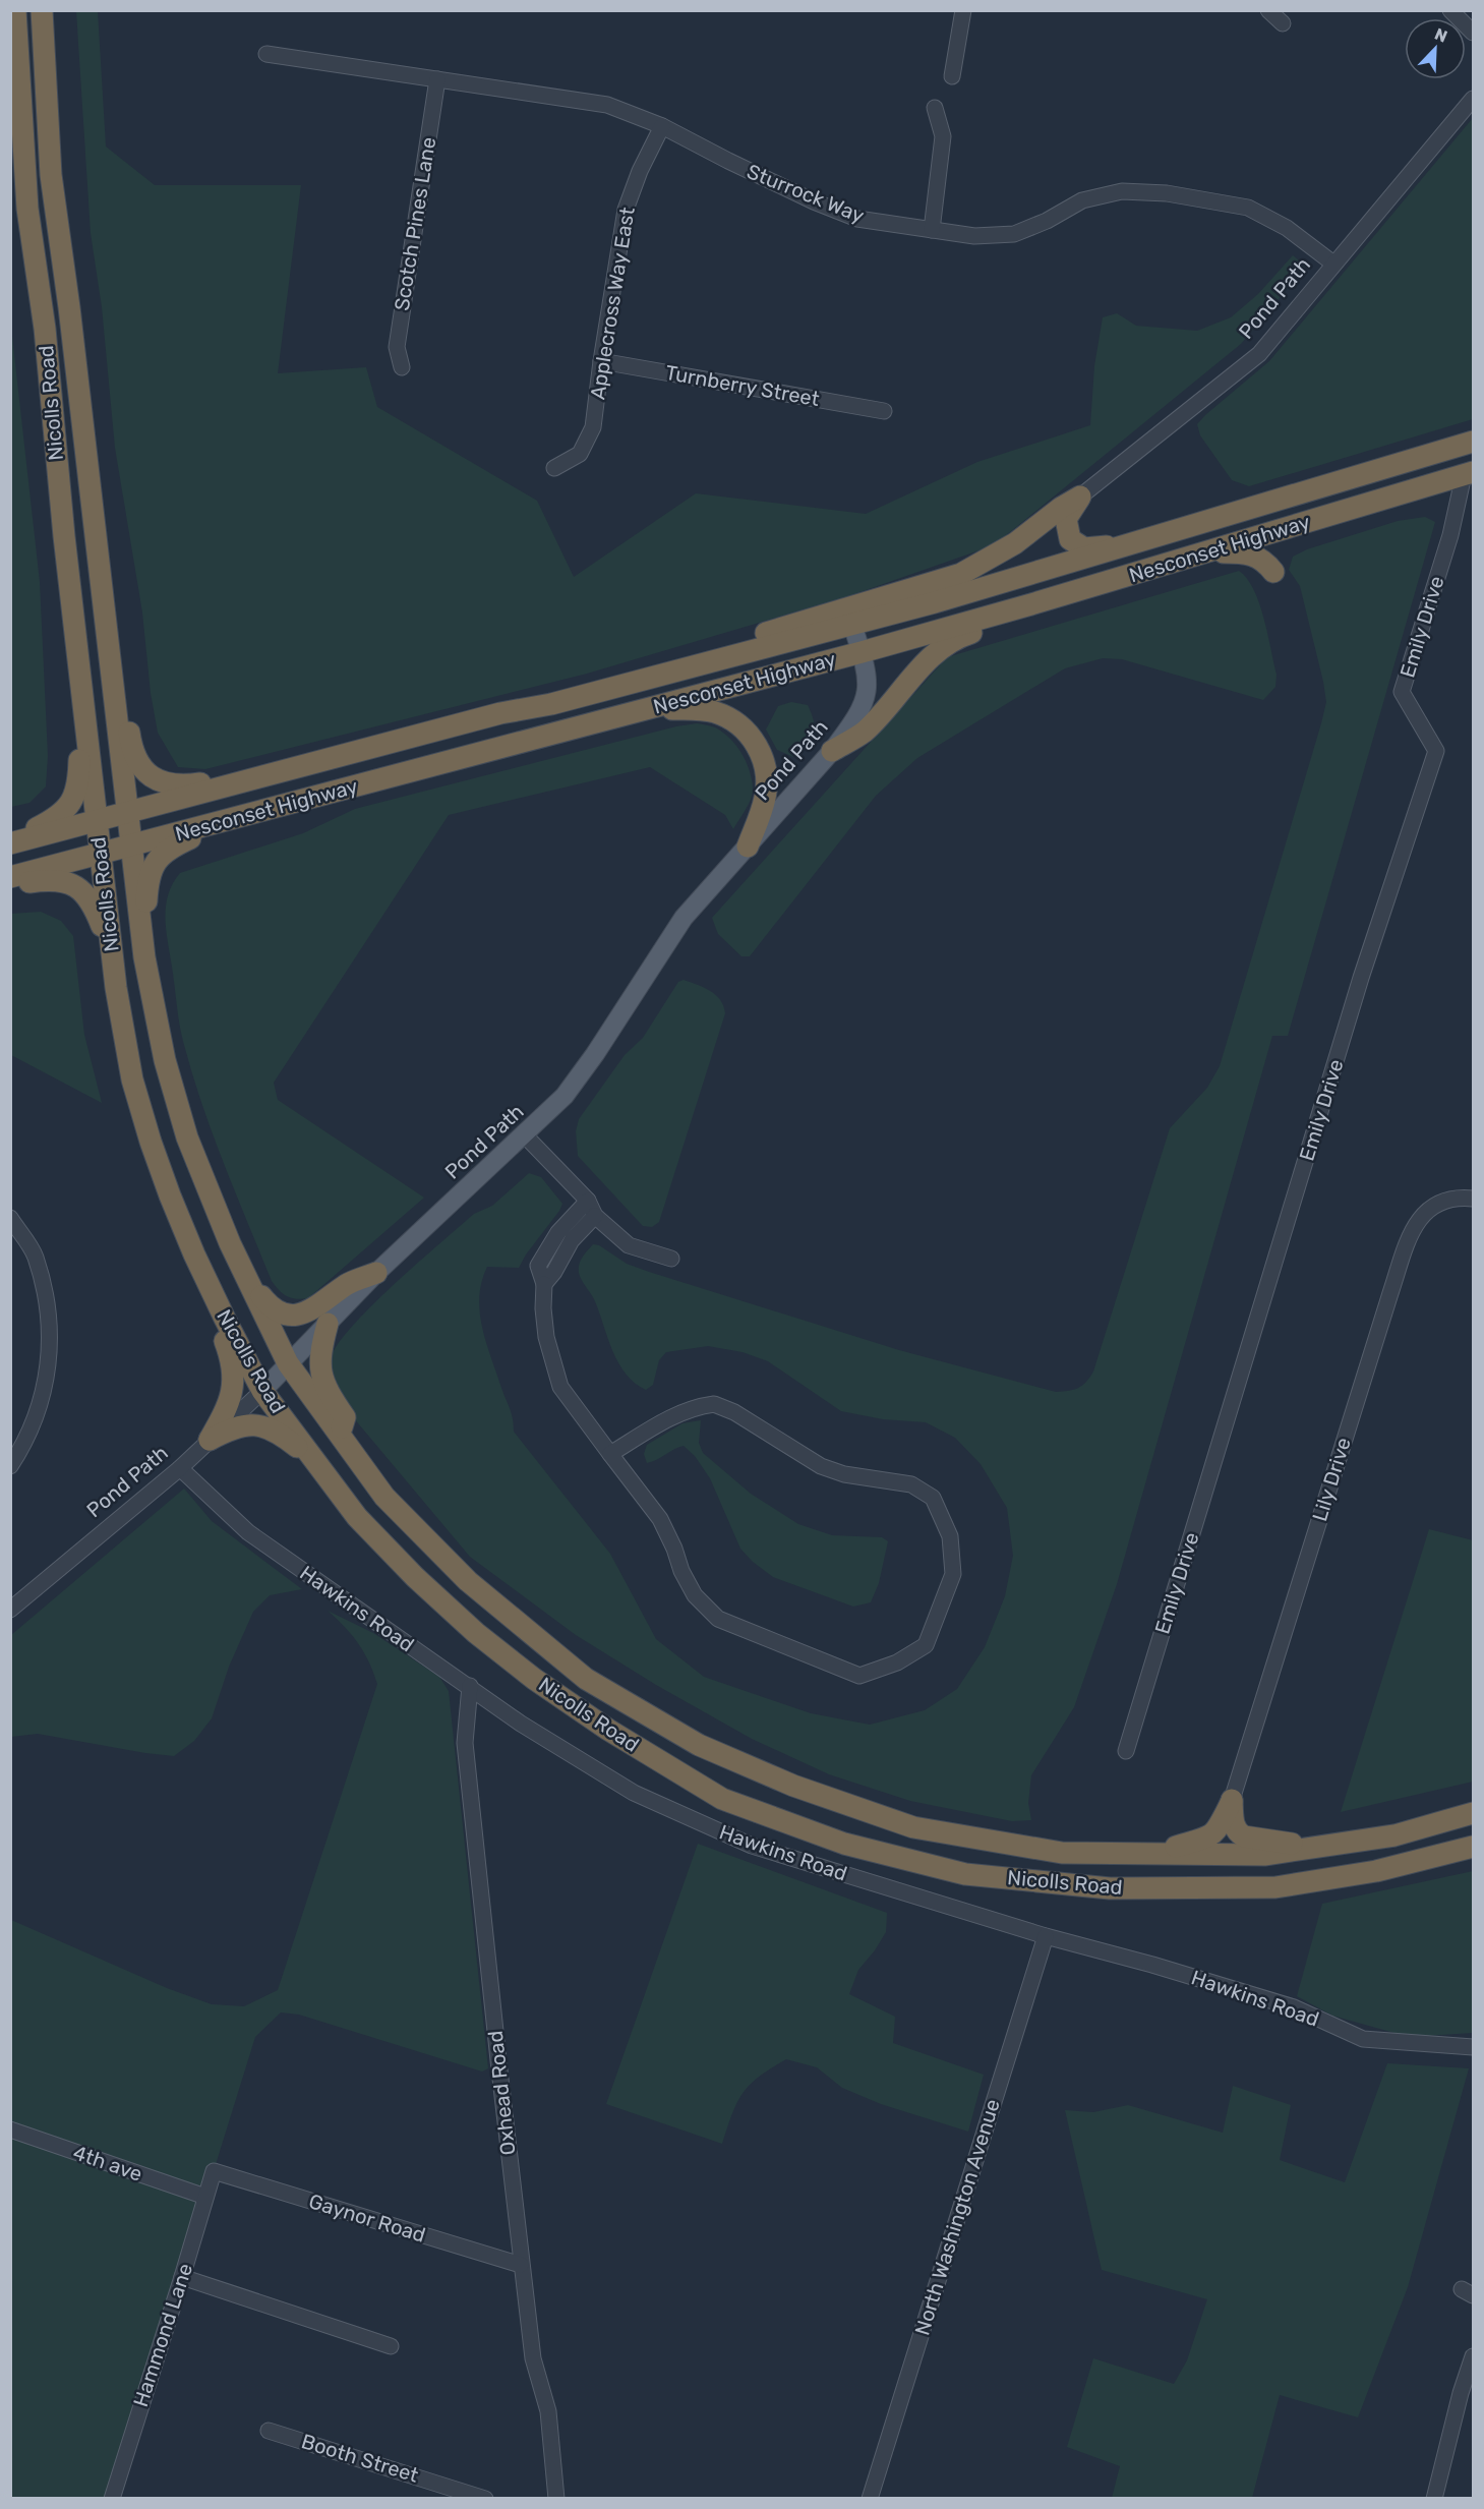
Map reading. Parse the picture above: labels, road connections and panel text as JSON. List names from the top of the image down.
{
  "streets": {
    "highway": ["Nicolls Road", "Nesconset Highway"],
    "main road": ["Pond Path"],
    "street": [
      "Sturrock Way",
      "Scotch Pines Lane",
      "Applecross Way East",
      "Turnberry Street",
      "Emily Drive",
      "Lily Drive",
      "Hawkins Road",
      "Oxhead Road",
      "4th ave",
      "North Washington Avenue",
      "Gaynor Road",
      "Hammond Lane",
      "Booth Street"
    ]
  },
  "crossings": [
    ["Sturrock Way", "Scotch Pines Lane"],
    ["Sturrock Way", "Pond Path"],
    ["Sturrock Way", "Applecross Way East"],
    ["Pond Path", "Nicolls Road"],
    ["Pond Path", "Nesconset Highway"],
    ["Pond Path", "Hawkins Road"],
    ["Applecross Way East", "Turnberry Street"],
    ["Nicolls Road", "Nesconset Highway"],
    ["Nesconset Highway", "Emily Drive"],
    ["Hawkins Road", "Oxhead Road"],
    ["Hawkins Road", "North Washington Avenue"],
    ["Oxhead Road", "Gaynor Road"],
    ["4th ave", "Hammond Lane"],
    ["Gaynor Road", "Hammond Lane"]
  ],
  "north": "top right"
}
